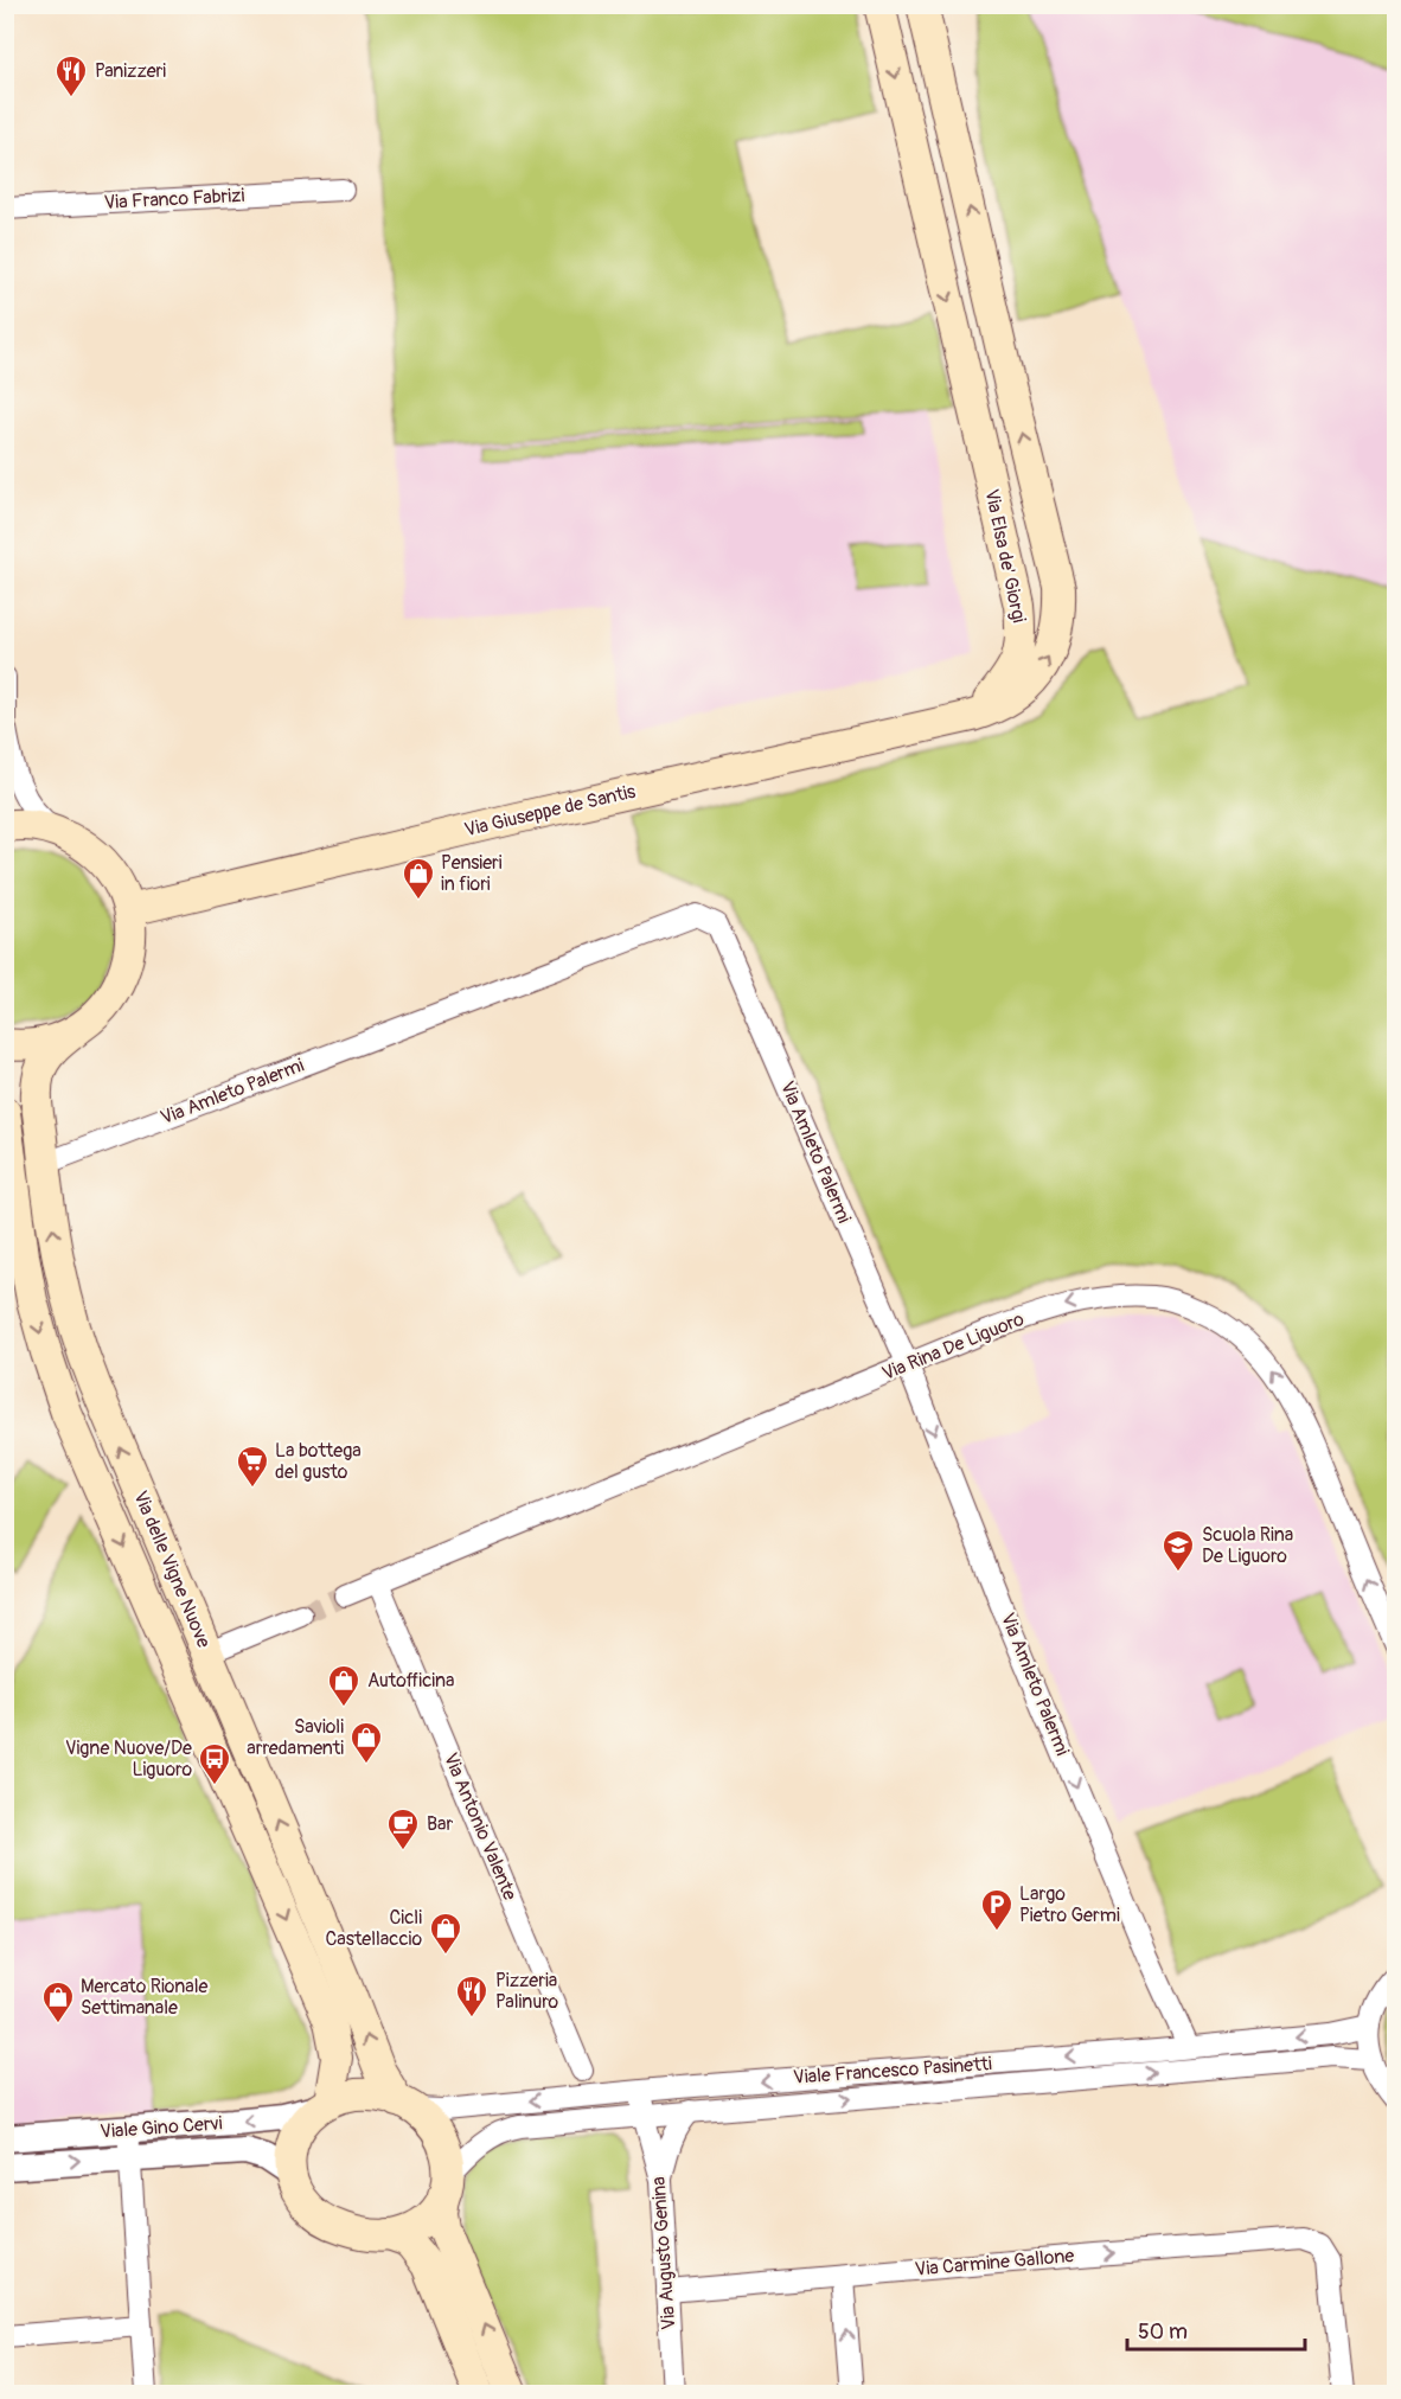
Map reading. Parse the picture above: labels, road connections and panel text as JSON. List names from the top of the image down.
{
  "streets": {
    "main road": ["Via Elsa de' Giorgi", "Via Giuseppe de Santis", "Via delle Vigne Nuove"],
    "street": [
      "Via Franco Fabrizi",
      "Via Amleto Palermi",
      "Via Rina De Liguoro",
      "Via Antonio Valente",
      "Viale Francesco Pasinetti",
      "Viale Gino Cervi",
      "Via Augusto Genina",
      "Via Carmine Gallone"
    ]
  },
  "crossings": [
    ["Via Elsa de' Giorgi", "Via Giuseppe de Santis"],
    ["Via Giuseppe de Santis", "Via delle Vigne Nuove"],
    ["Via Amleto Palermi", "Via Rina De Liguoro"],
    ["Via Amleto Palermi", "Via delle Vigne Nuove"],
    ["Via Amleto Palermi", "Viale Francesco Pasinetti"],
    ["Via Rina De Liguoro", "Via Antonio Valente"],
    ["Via delle Vigne Nuove", "Viale Francesco Pasinetti"],
    ["Via delle Vigne Nuove", "Viale Gino Cervi"],
    ["Viale Francesco Pasinetti", "Viale Gino Cervi"],
    ["Viale Francesco Pasinetti", "Via Augusto Genina"],
    ["Via Augusto Genina", "Via Carmine Gallone"]
  ],
  "one_way": ["Via Amleto Palermi", "Via Carmine Gallone"],
  "places": {
    "restaurant": ["Panizzeri", "Pizzeria Palinuro"],
    "shop": [
      "Pensieri in fiori",
      "Autofficina",
      "Savioli arredamenti",
      "Cicli Castellaccio",
      "Mercato Rionale Settimanale"
    ],
    "supermarket": ["La bottega del gusto"],
    "school or university": ["Scuola Rina De Liguoro"],
    "bus stop": ["Vigne Nuove/De Liguoro"],
    "cafe": ["Bar"],
    "parking": ["Largo Pietro Germi"]
  },
  "scale_bar": "50 m"
}
